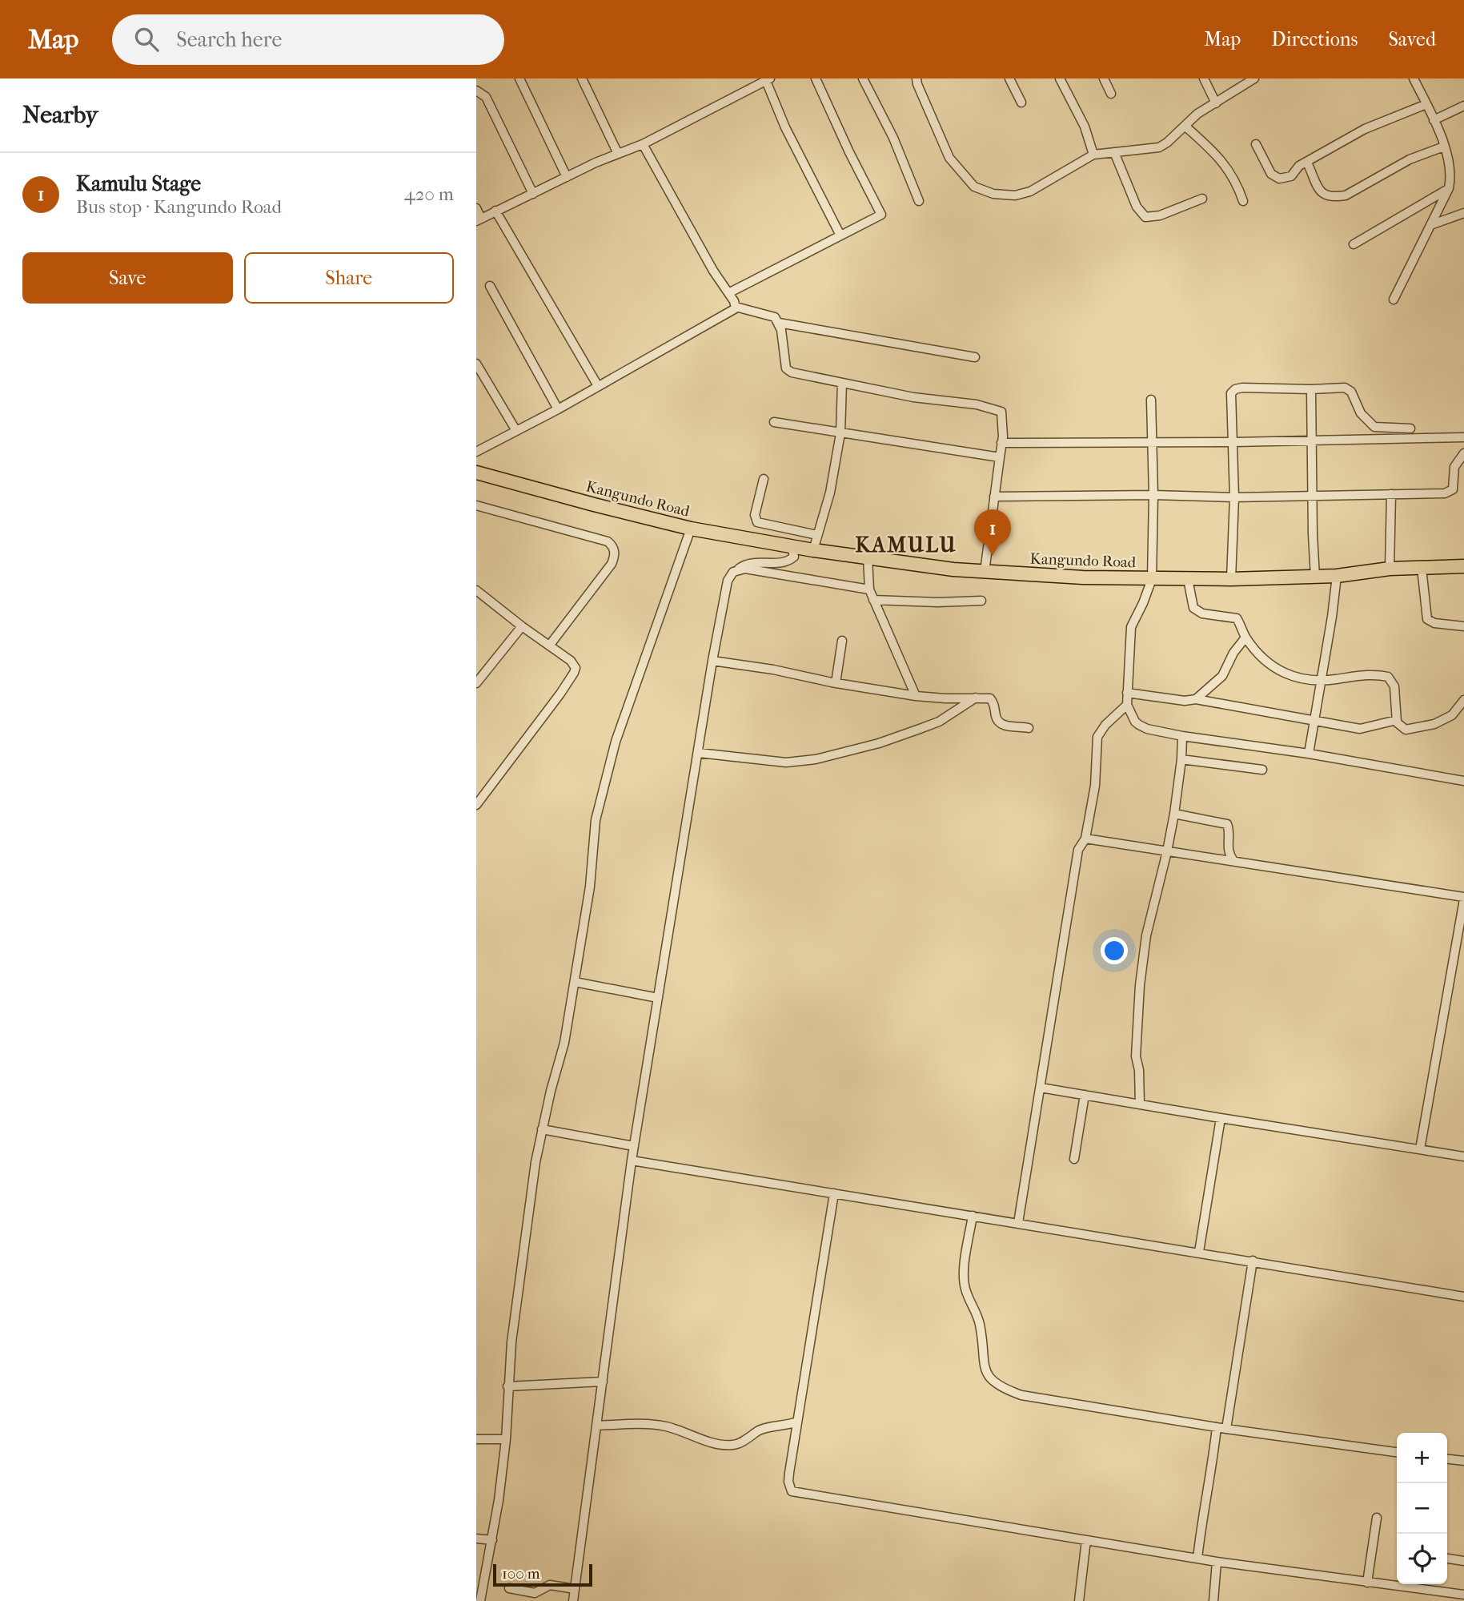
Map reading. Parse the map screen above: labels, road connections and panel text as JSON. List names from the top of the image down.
{
  "streets": {
    "highway": ["Kangundo Road"]
  },
  "districts": ["KAMULU"],
  "scale_bar": "100 m",
  "page": {
    "header": "Map",
    "search": "Search here",
    "nav": ["Map", "Directions", "Saved"],
    "heading": "Nearby",
    "list": [
      {
        "mark": "1",
        "name": "Kamulu Stage",
        "note": "Bus stop · Kangundo Road",
        "value": "420 m"
      }
    ],
    "buttons": ["Save", "Share"],
    "pins": "1",
    "map_buttons": ["+", "−"],
    "scale": "100 m"
  }
}
